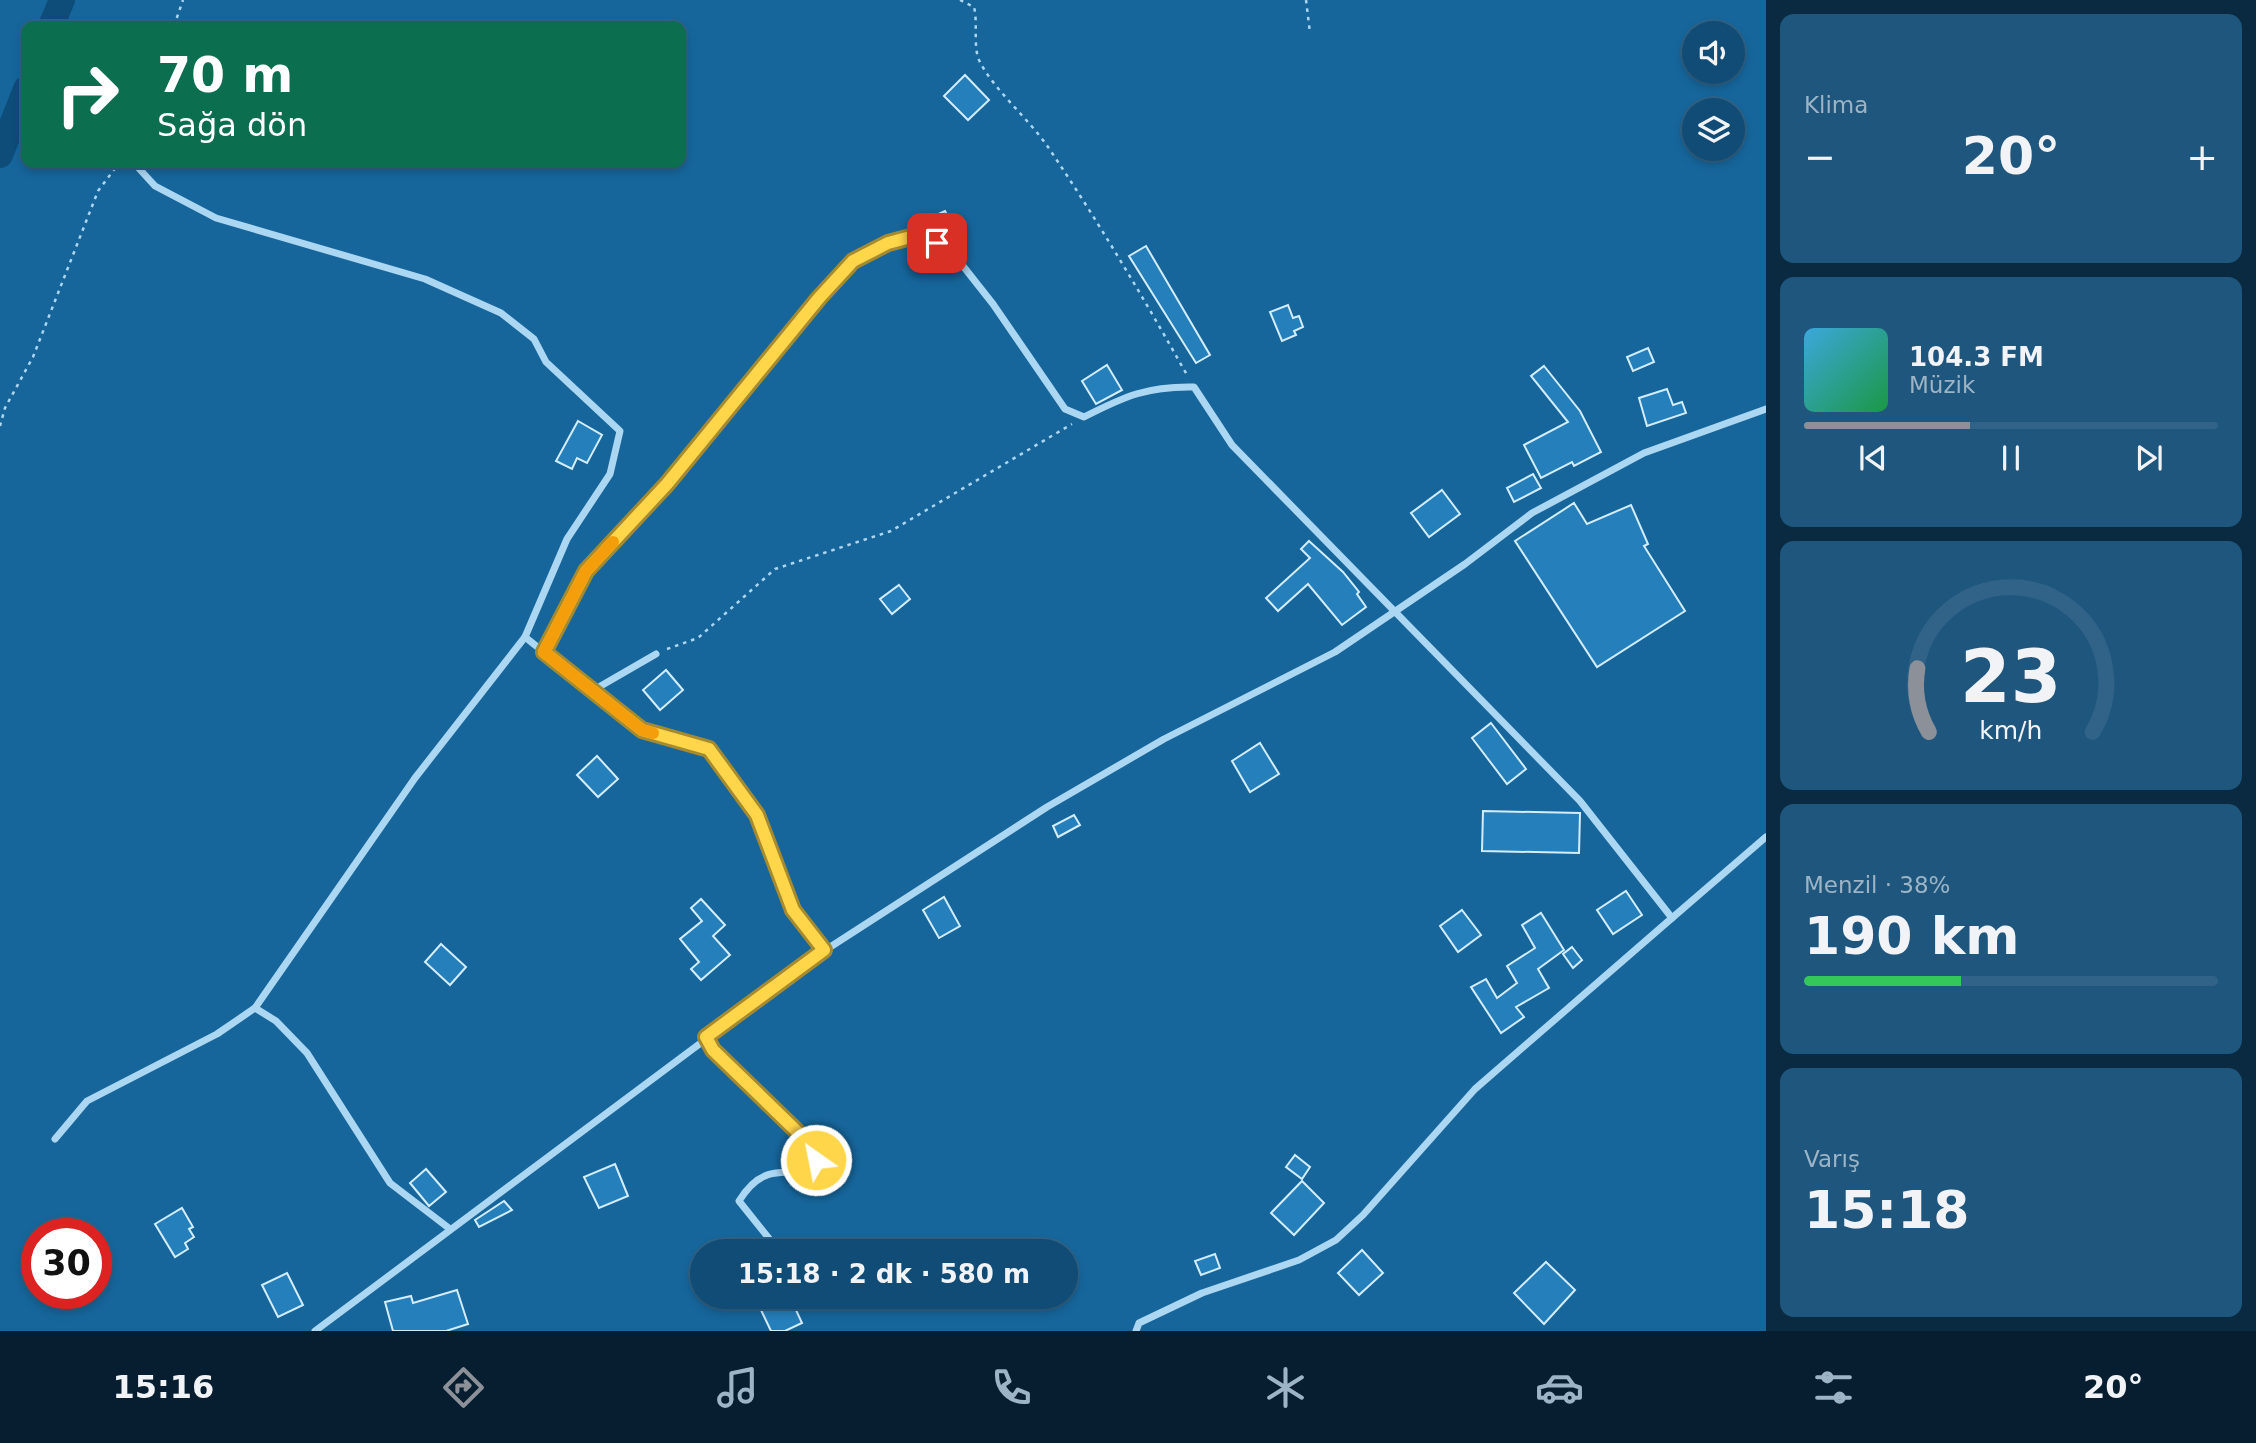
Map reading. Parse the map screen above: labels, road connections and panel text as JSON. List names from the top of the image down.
{
  "page": {
    "tile": [
      "Klima",
      ["Menzil · 38%", "190 km"],
      ["Varış", "15:18"]
    ],
    "turn": ["70 m", "Sağa dön"],
    "heat": ["−", "20°", "+"],
    "song": ["104.3 FM", "Müzik"],
    "limit": "30",
    "trip": "15:18 · 2 dk · 580 m",
    "tabs": ["15:16", "20°"],
    "gauge": ["23", "km/h"]
  }
}
